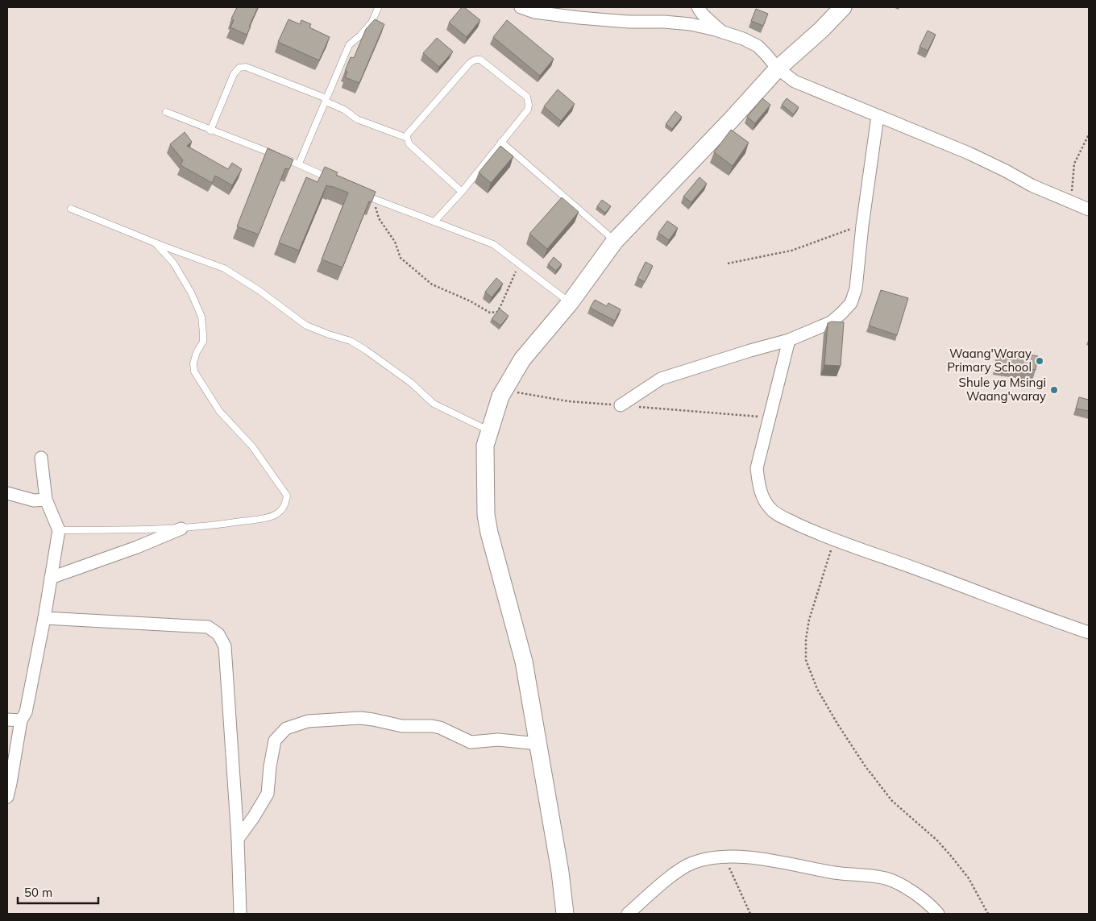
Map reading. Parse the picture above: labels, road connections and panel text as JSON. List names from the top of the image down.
{
  "places": ["Waang'Waray Primary School", "Shule ya Msingi Waang'waray"],
  "scale_bar": "50 m"
}
